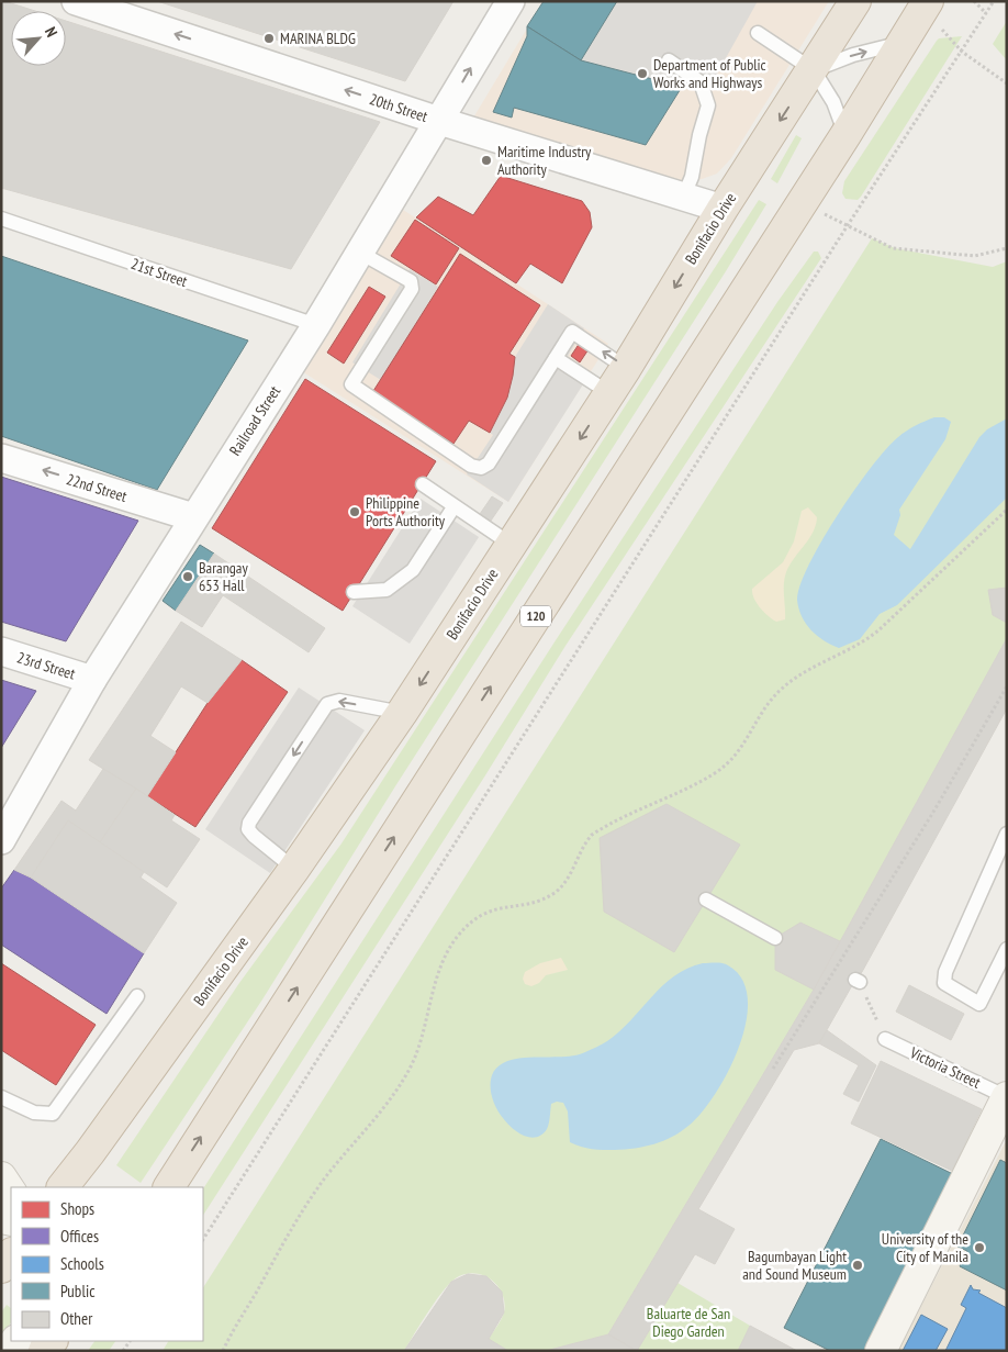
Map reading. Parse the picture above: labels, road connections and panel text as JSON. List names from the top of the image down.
{
  "streets": {
    "highway": ["Bonifacio Drive", "120"],
    "street": [
      "20th Street",
      "Railroad Street",
      "22nd Street",
      "23rd Street"
    ],
    "lane": ["21st Street", "Victoria Street"]
  },
  "crossings": [
    ["20th Street", "Bonifacio Drive"],
    ["20th Street", "Railroad Street"],
    ["21st Street", "Railroad Street"],
    ["Railroad Street", "22nd Street"],
    ["Railroad Street", "23rd Street"]
  ],
  "one_way": ["20th Street", "22nd Street"],
  "parks": ["Baluarte de San Diego Garden"],
  "places": [
    "MARINA BLDG",
    "Department of Public Works and Highways",
    "Maritime Industry Authority",
    "Philippine Ports Authority",
    "Barangay 653 Hall",
    "University of the City of Manila",
    "Bagumbayan Light and Sound Museum"
  ],
  "legend": [
    "Shops",
    "Offices",
    "Schools",
    "Public",
    "Other"
  ],
  "north": "top right"
}
